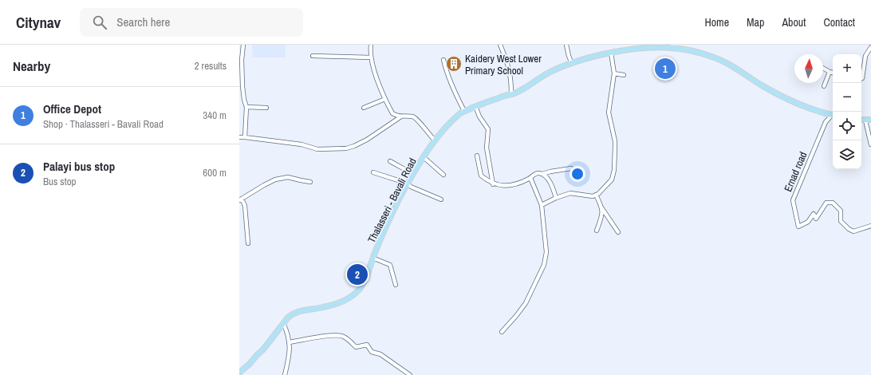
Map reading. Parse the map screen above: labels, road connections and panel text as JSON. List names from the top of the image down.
{
  "streets": {
    "main road": ["Thalasseri - Bavali Road"],
    "street": ["Ernad road"]
  },
  "places": {
    "building": ["Kaidery West Lower Primary School"]
  },
  "north": "top",
  "page": {
    "header": "Citynav",
    "search": "Search here",
    "nav": [
      "Home",
      "Map",
      "About",
      "Contact"
    ],
    "heading": ["Nearby", "2 results"],
    "map_buttons": ["+", "−"],
    "pins": ["1", "2"],
    "list": [
      {
        "mark": "1",
        "name": "Office Depot",
        "note": "Shop · Thalasseri - Bavali Road",
        "value": "340 m"
      },
      {
        "mark": "2",
        "name": "Palayi bus stop",
        "note": "Bus stop",
        "value": "600 m"
      }
    ]
  }
}
